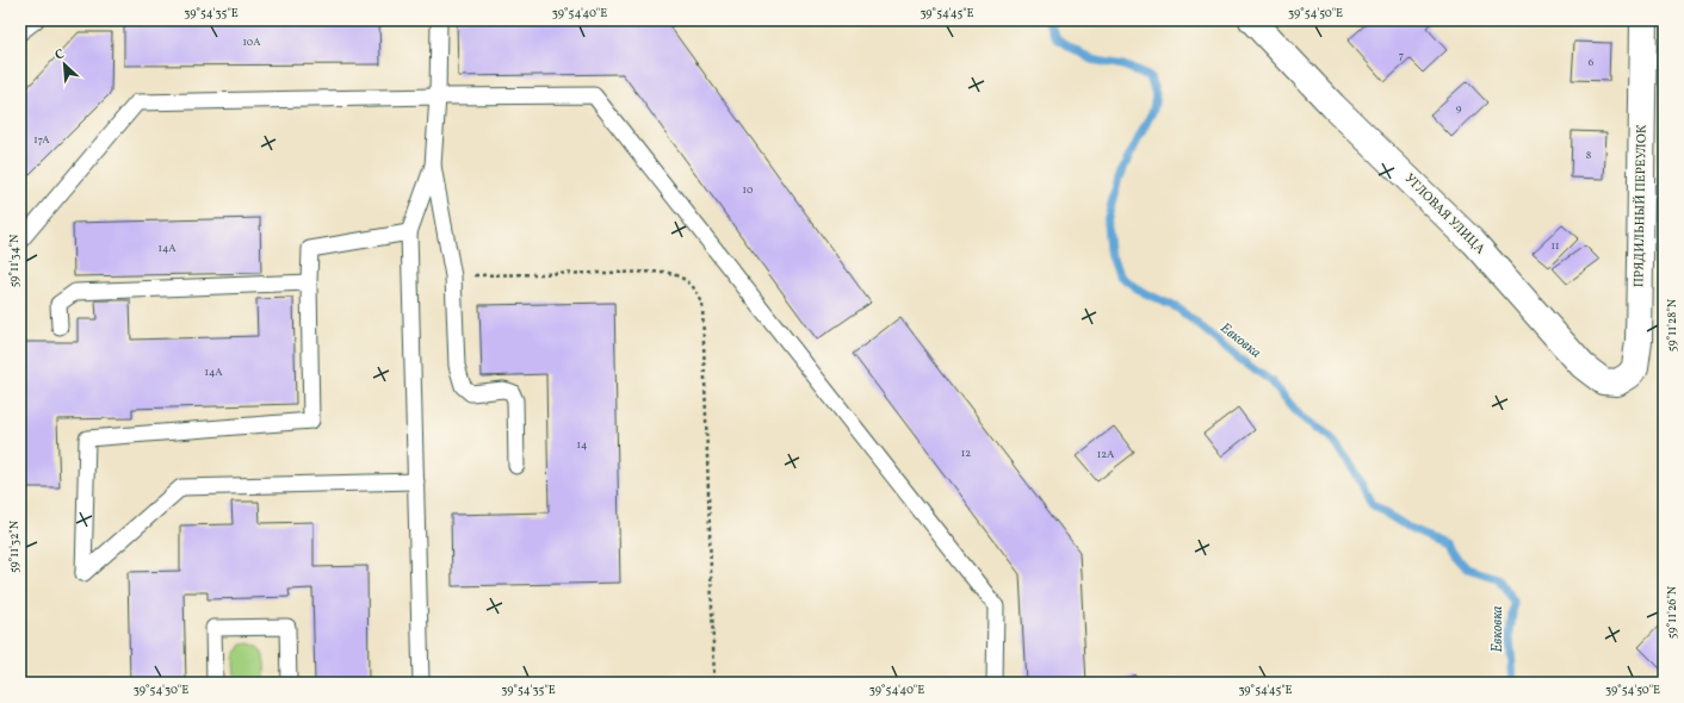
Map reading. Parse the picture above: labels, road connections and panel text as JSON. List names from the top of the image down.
{
  "streets": {
    "street": ["ПРЯДИЛЬНЫЙ ПЕРЕУЛОК", "УГЛОВАЯ УЛИЦА"]
  },
  "crossings": [
    ["ПРЯДИЛЬНЫЙ ПЕРЕУЛОК", "УГЛОВАЯ УЛИЦА"]
  ],
  "water": ["Евковка"],
  "house_numbers": [
    "10А",
    "7",
    "6",
    "9",
    "17А",
    "8",
    "10",
    "11",
    "14А",
    "14А",
    "14",
    "12",
    "12А"
  ],
  "north": "top left",
  "coordinates": [
    "39°54'35\"E",
    "39°54'40\"E",
    "39°54'45\"E",
    "39°54'50\"E",
    "59°11'34\"N",
    "59°11'28\"N",
    "59°11'32\"N",
    "59°11'26\"N",
    "39°54'30\"E"
  ]
}
